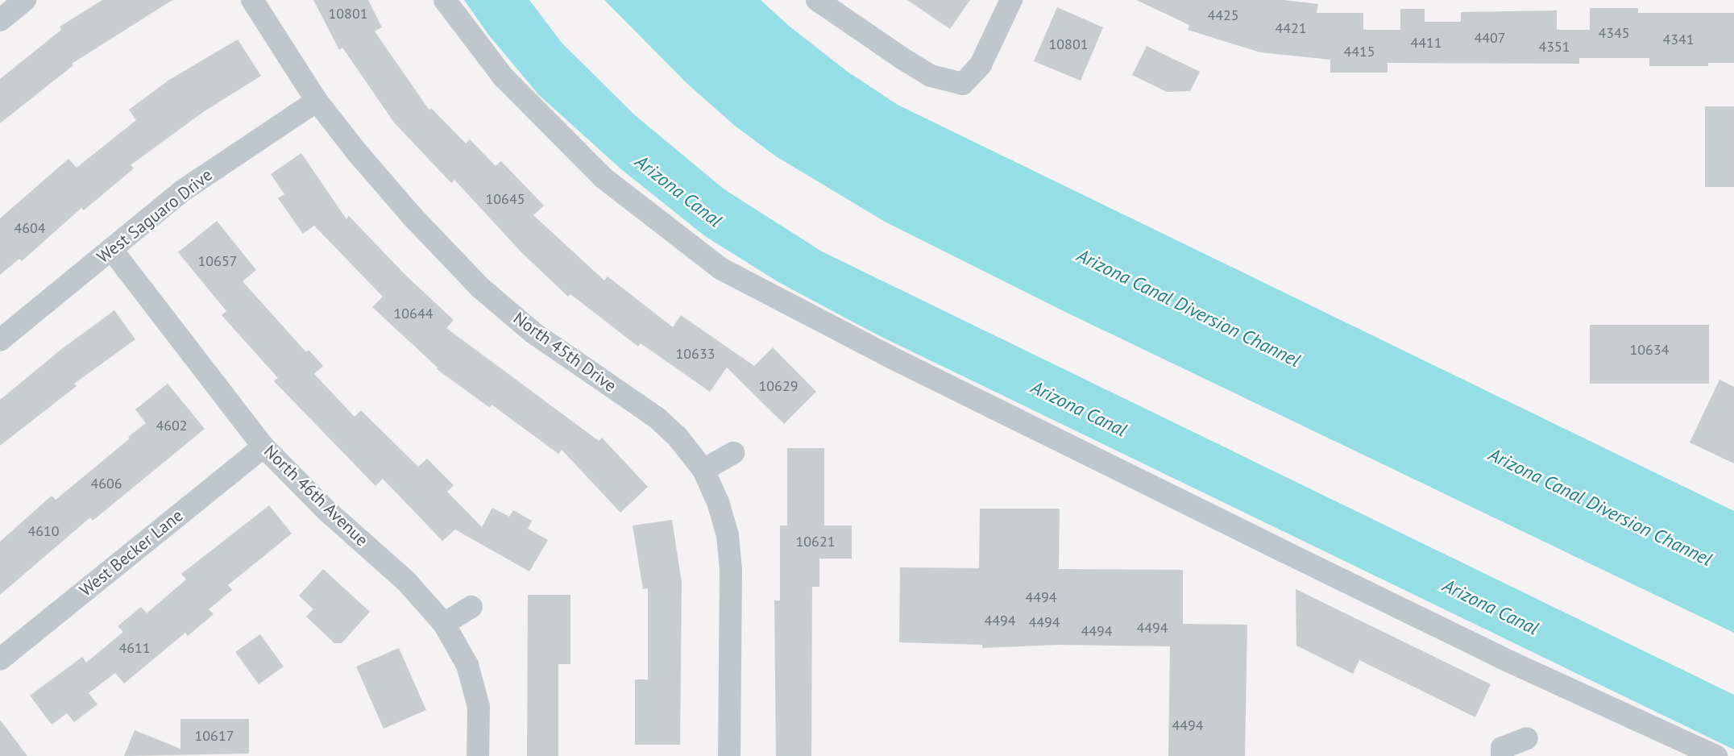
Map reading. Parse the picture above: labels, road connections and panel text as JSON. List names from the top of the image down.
{
  "streets": {
    "street": [
      "West Saguaro Drive",
      "North 45th Drive",
      "North 46th Avenue",
      "West Becker Lane"
    ]
  },
  "crossings": [
    ["West Saguaro Drive", "North 45th Drive"],
    ["West Saguaro Drive", "North 46th Avenue"],
    ["North 46th Avenue", "West Becker Lane"]
  ],
  "water": ["Arizona Canal", "Arizona Canal Diversion Channel"],
  "house_numbers": [
    "10801",
    "4425",
    "4421",
    "4345",
    "4407",
    "4341",
    "4411",
    "10801",
    "4351",
    "4415",
    "10645",
    "4604",
    "10657",
    "10644",
    "10634",
    "10633",
    "10629",
    "4602",
    "4606",
    "4610",
    "10621",
    "4494",
    "4494",
    "4494",
    "4494",
    "4494",
    "4611",
    "4494",
    "10617"
  ]
}
